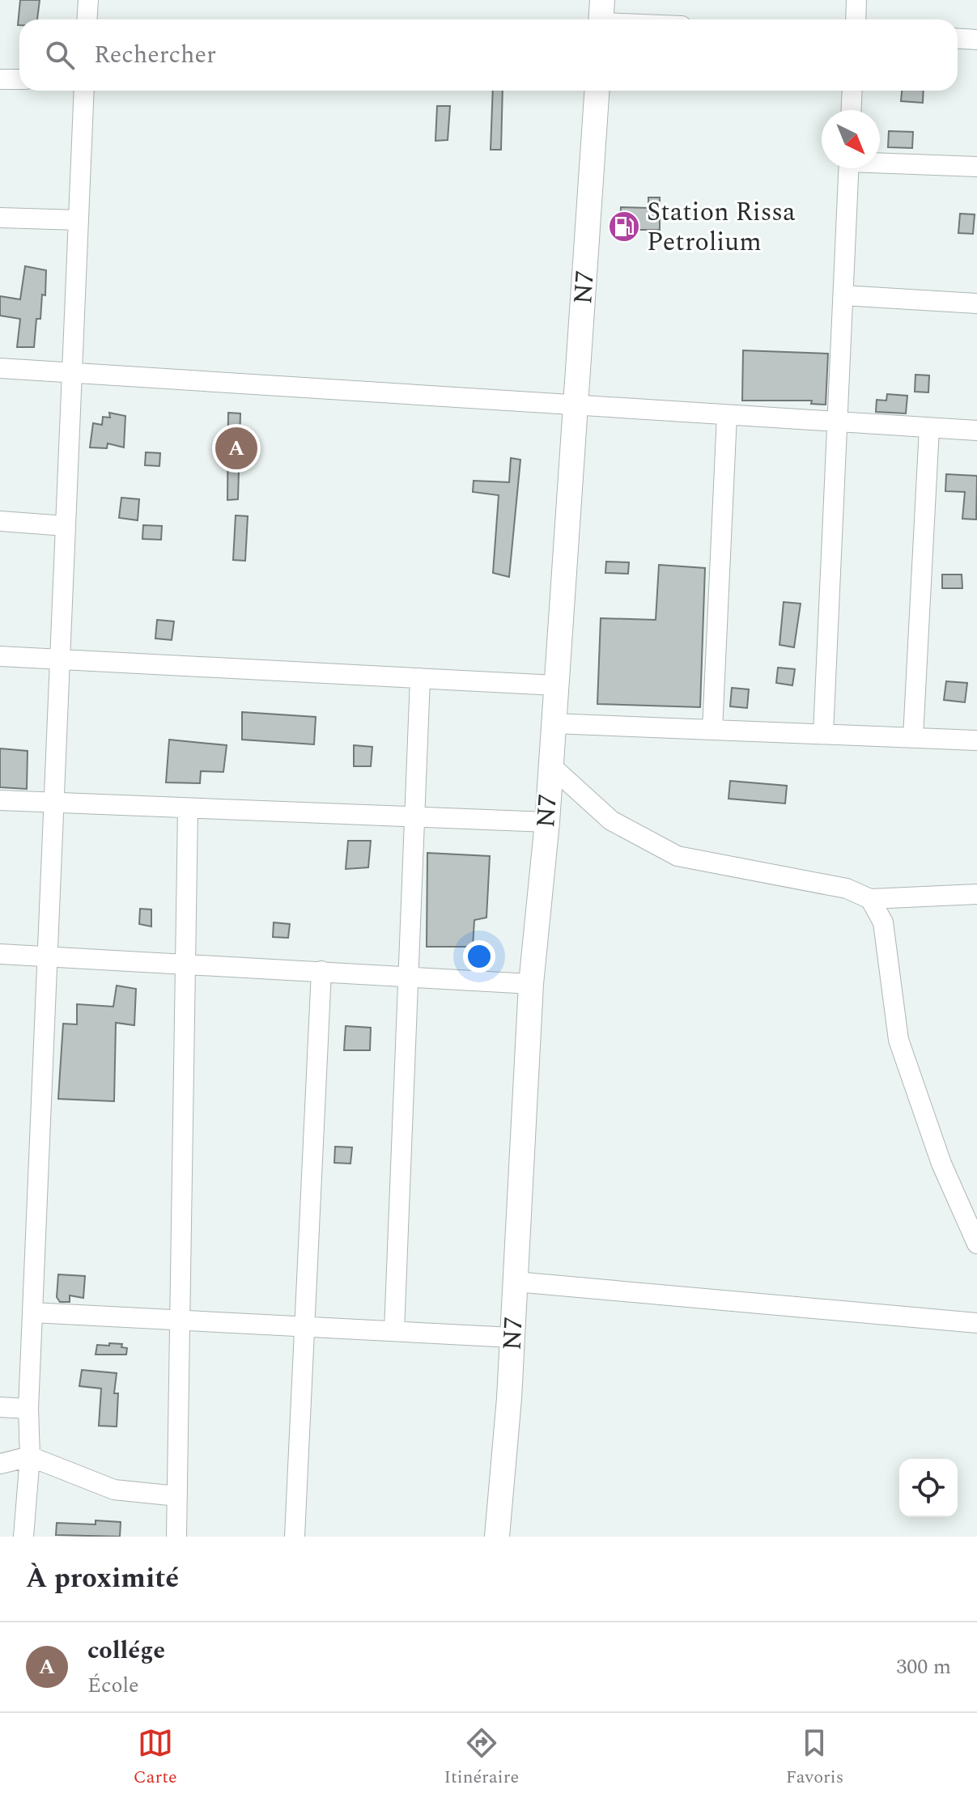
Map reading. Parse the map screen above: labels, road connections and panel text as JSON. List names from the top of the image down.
{
  "streets": {
    "main road": ["N7"]
  },
  "places": {
    "fuel station": ["Station Rissa Petrolium"]
  },
  "north": "bottom right",
  "page": {
    "search": "Rechercher",
    "pins": "A",
    "heading": "À proximité",
    "list": [
      {
        "mark": "A",
        "name": "collége",
        "note": "École",
        "value": "300 m"
      }
    ],
    "nav": ["Carte", "Itinéraire", "Favoris"]
  }
}
